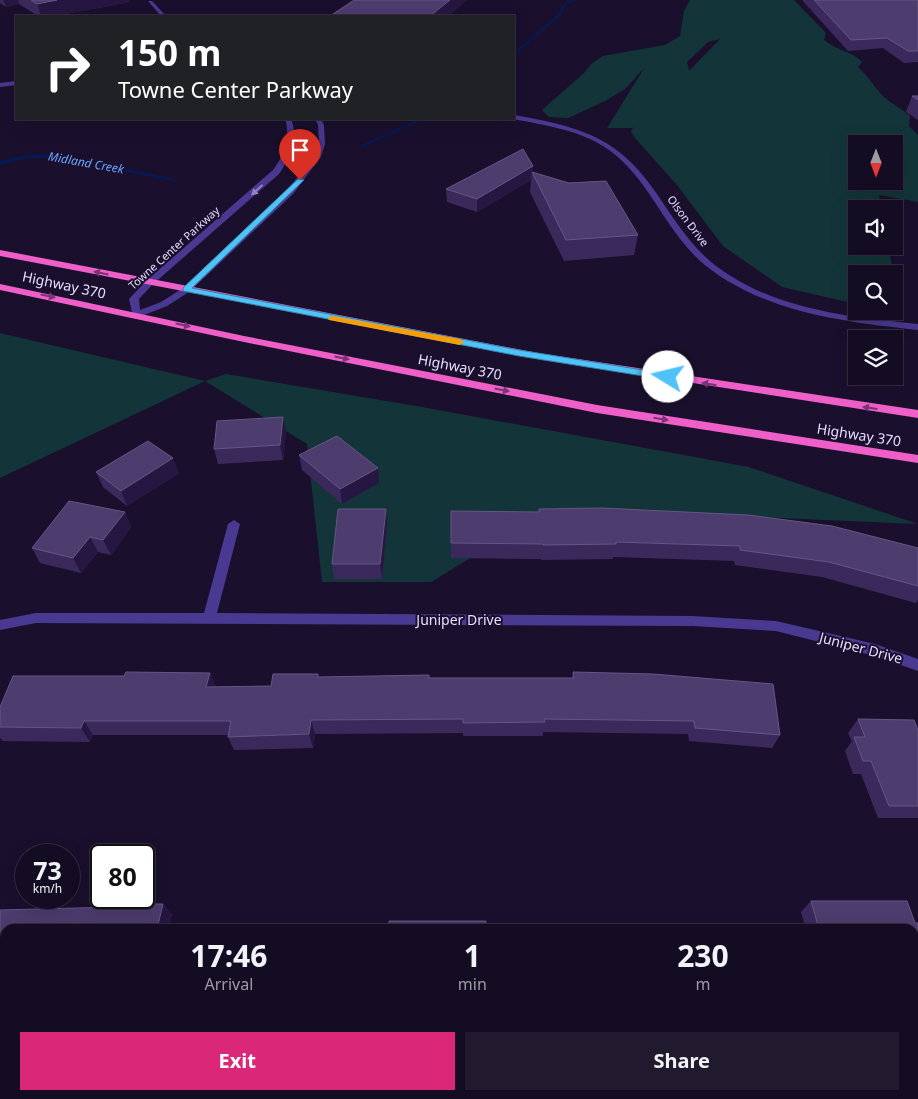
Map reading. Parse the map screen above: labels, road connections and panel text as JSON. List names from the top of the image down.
{
  "streets": {
    "highway": ["Highway 370"],
    "street": ["Olson Drive", "Towne Center Parkway", "Juniper Drive"]
  },
  "crossings": [
    ["Towne Center Parkway", "Highway 370"]
  ],
  "water": ["Midland Creek"],
  "north": "bottom",
  "page": {
    "turn": ["150 m", "Towne Center Parkway"],
    "speed": "73 km/h",
    "limit": "80",
    "eta": [
      "17:46",
      "Arrival",
      "1",
      "min",
      "230",
      "m"
    ],
    "buttons": ["Exit", "Share"]
  }
}
